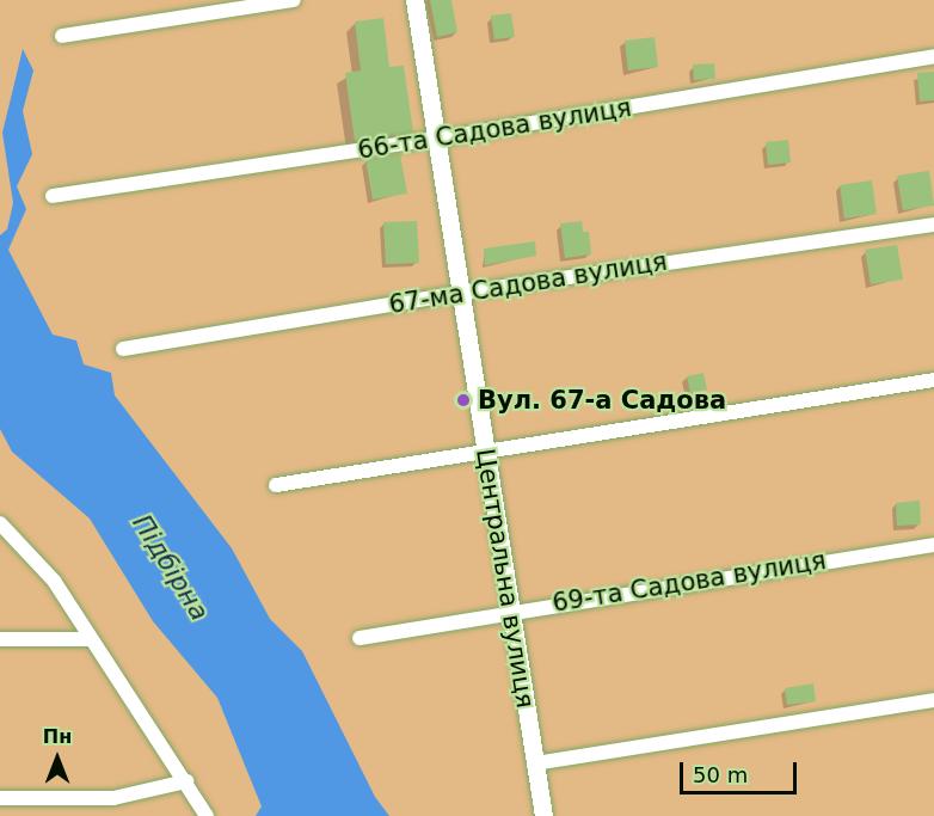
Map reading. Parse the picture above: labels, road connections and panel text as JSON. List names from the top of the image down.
{
  "streets": {
    "street": [
      "66-та Садова вулиця",
      "67-ма Садова вулиця",
      "Центральна вулиця",
      "69-та Садова вулиця"
    ]
  },
  "crossings": [
    ["66-та Садова вулиця", "Центральна вулиця"],
    ["67-ма Садова вулиця", "Центральна вулиця"],
    ["Центральна вулиця", "69-та Садова вулиця"]
  ],
  "water": ["Підбірна"],
  "places": ["Вул. 67-а Садова"],
  "scale_bar": "50 m",
  "north": "top"
}
